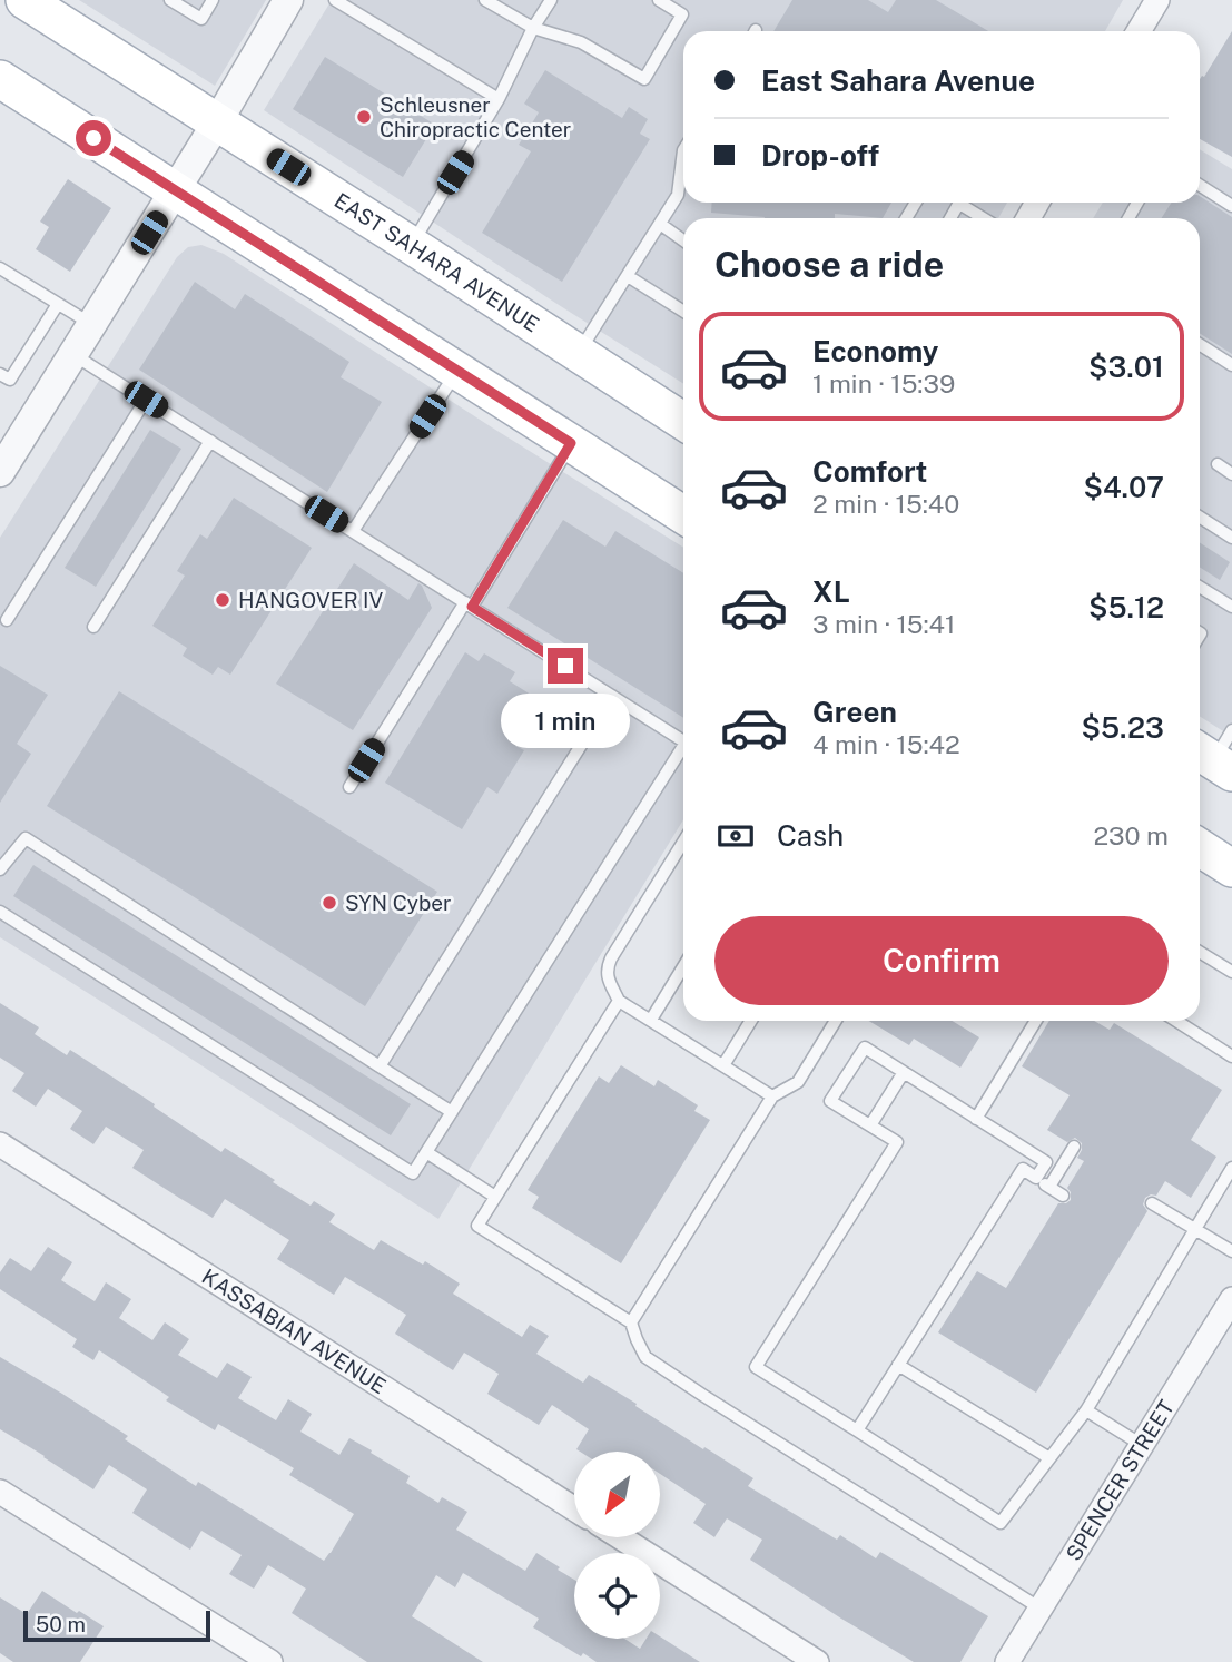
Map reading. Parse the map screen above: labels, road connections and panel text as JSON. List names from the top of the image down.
{
  "streets": {
    "main road": ["EAST SAHARA AVENUE"],
    "street": ["KASSABIAN AVENUE", "SPENCER STREET"]
  },
  "places": ["Schleusner Chiropractic Center", "HANGOVER IV", "SYN Cyber"],
  "scale_bar": "50 m",
  "north": "bottom left",
  "page": {
    "banner": ["East Sahara Avenue", "Drop-off"],
    "heading": "Choose a ride",
    "list": [
      {
        "name": "Economy",
        "note": "1 min · 15:39",
        "value": "$3.01"
      },
      {
        "name": "Comfort",
        "note": "2 min · 15:40",
        "value": "$4.07"
      },
      {
        "name": "XL",
        "note": "3 min · 15:41",
        "value": "$5.12"
      },
      {
        "name": "Green",
        "note": "4 min · 15:42",
        "value": "$5.23"
      }
    ],
    "bubble": "1 min",
    "pay": ["Cash", "230 m"],
    "buttons": "Confirm",
    "scale": "50 m"
  }
}
